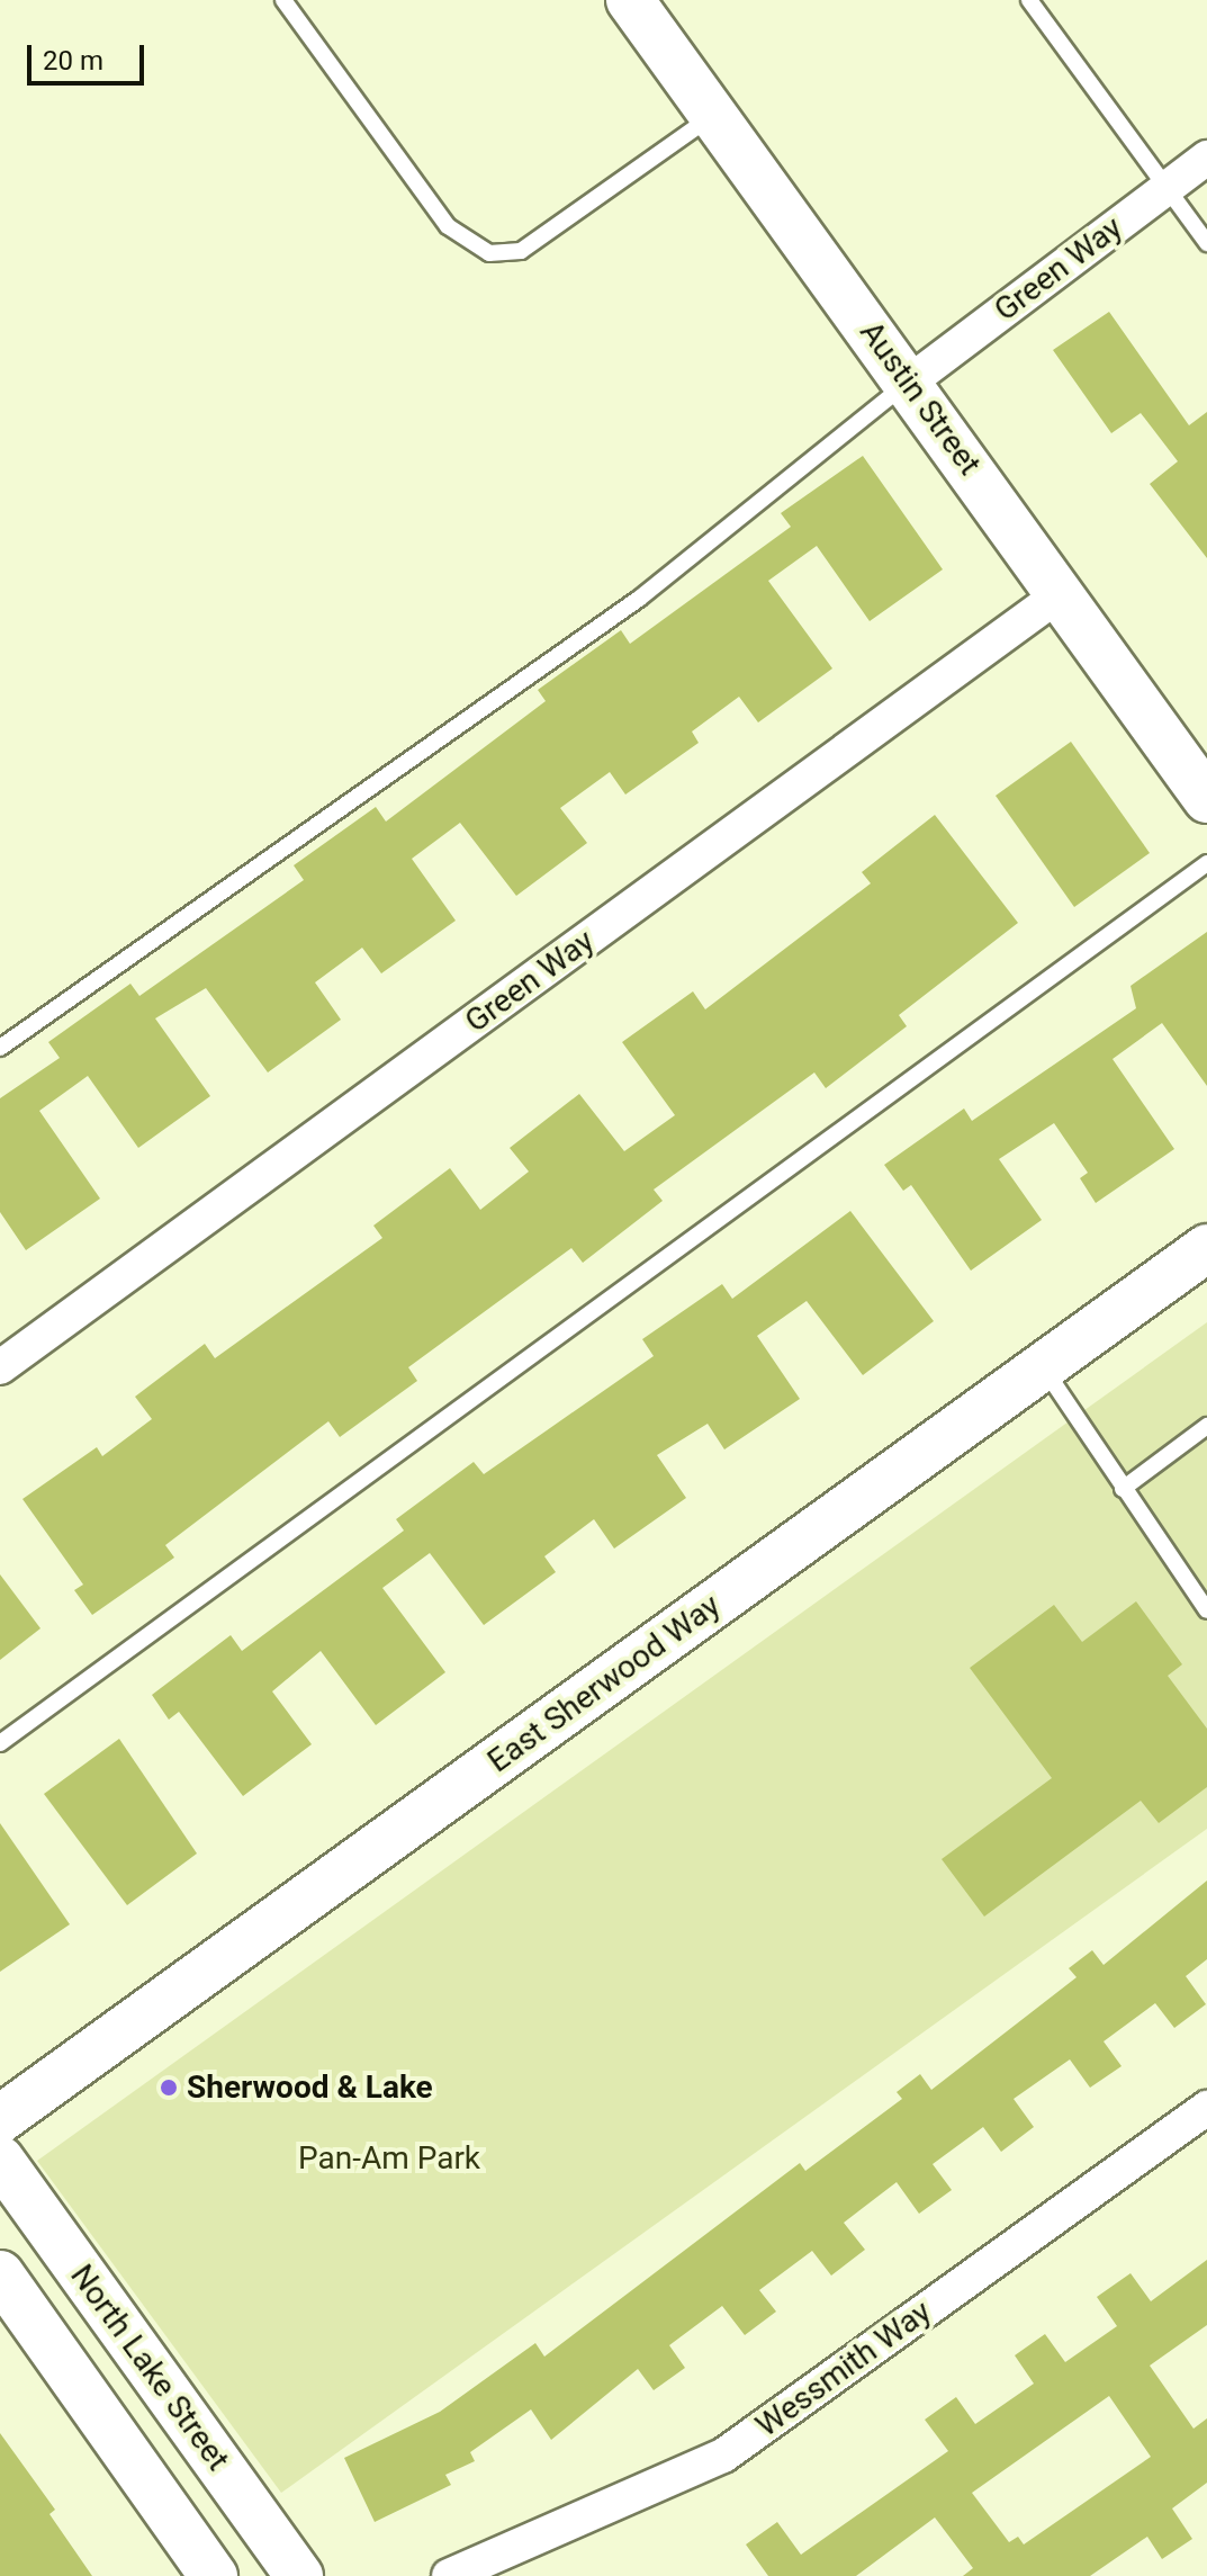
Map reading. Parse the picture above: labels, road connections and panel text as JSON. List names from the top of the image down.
{
  "streets": {
    "street": [
      "Green Way",
      "Austin Street",
      "East Sherwood Way",
      "North Lake Street",
      "Wessmith Way"
    ]
  },
  "crossings": [
    ["Green Way", "Austin Street"]
  ],
  "parks": ["Pan-Am Park"],
  "places": ["Sherwood & Lake"],
  "scale_bar": "20 m"
}
